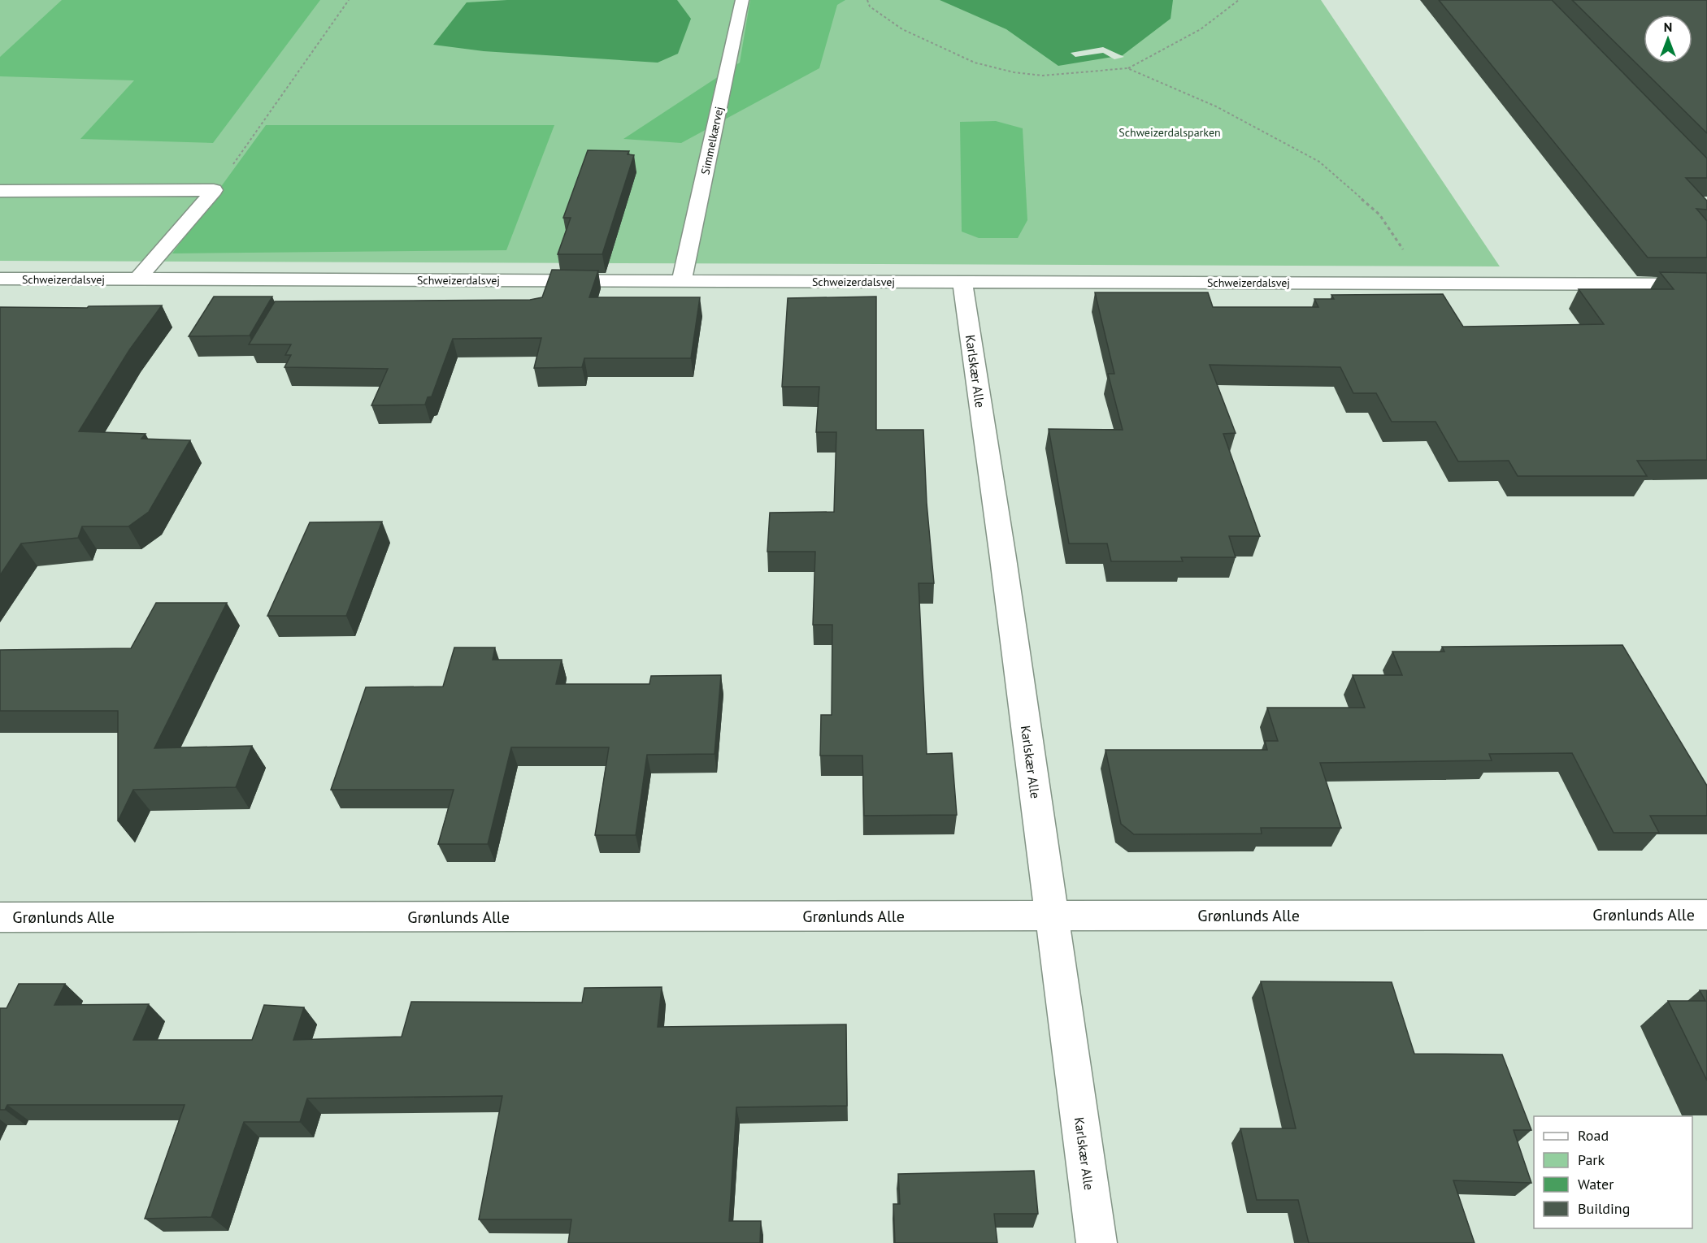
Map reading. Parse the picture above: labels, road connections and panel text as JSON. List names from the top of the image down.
{
  "streets": {
    "street": [
      "Simmelkærvej",
      "Schweizerdalsvej",
      "Karlskær Alle",
      "Grønlunds Alle"
    ]
  },
  "crossings": [
    ["Simmelkærvej", "Schweizerdalsvej"],
    ["Schweizerdalsvej", "Karlskær Alle"],
    ["Karlskær Alle", "Grønlunds Alle"]
  ],
  "parks": ["Schweizerdalsparken"],
  "legend": [
    "Road",
    "Park",
    "Water",
    "Building"
  ],
  "north": "top"
}
